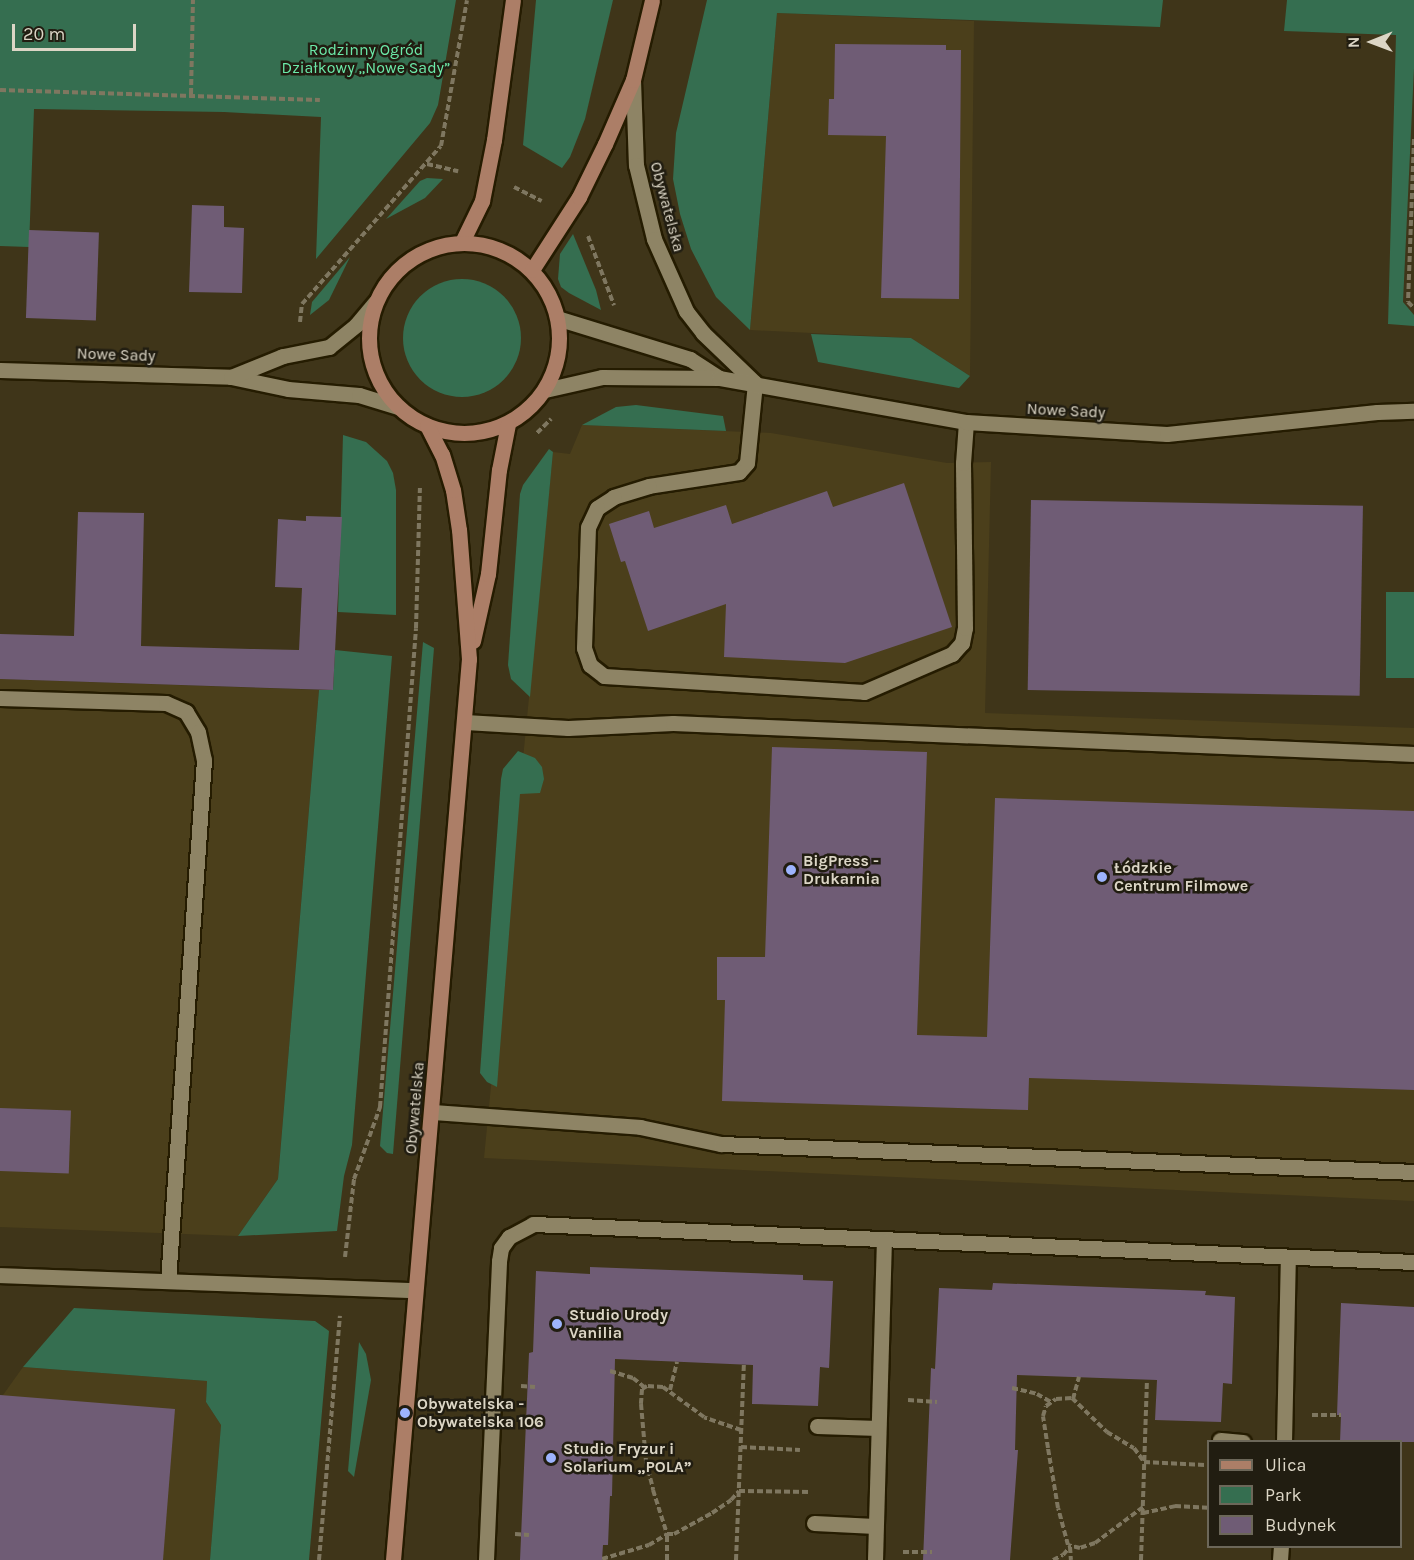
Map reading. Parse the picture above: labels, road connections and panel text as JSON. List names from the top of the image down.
{
  "streets": {
    "main road": ["Obywatelska"],
    "street": ["Nowe Sady"]
  },
  "crossings": [
    ["Obywatelska", "Nowe Sady"]
  ],
  "parks": ["Rodzinny Ogród Działkowy „Nowe Sady”"],
  "places": [
    "BigPress - Drukarnia",
    "Łódzkie Centrum Filmowe",
    "Studio Urody Vanilia",
    "Obywatelska - Obywatelska 106",
    "Studio Fryzur i Solarium „POLA”"
  ],
  "legend": ["Ulica", "Park", "Budynek"],
  "scale_bar": "20 m",
  "north": "left"
}
